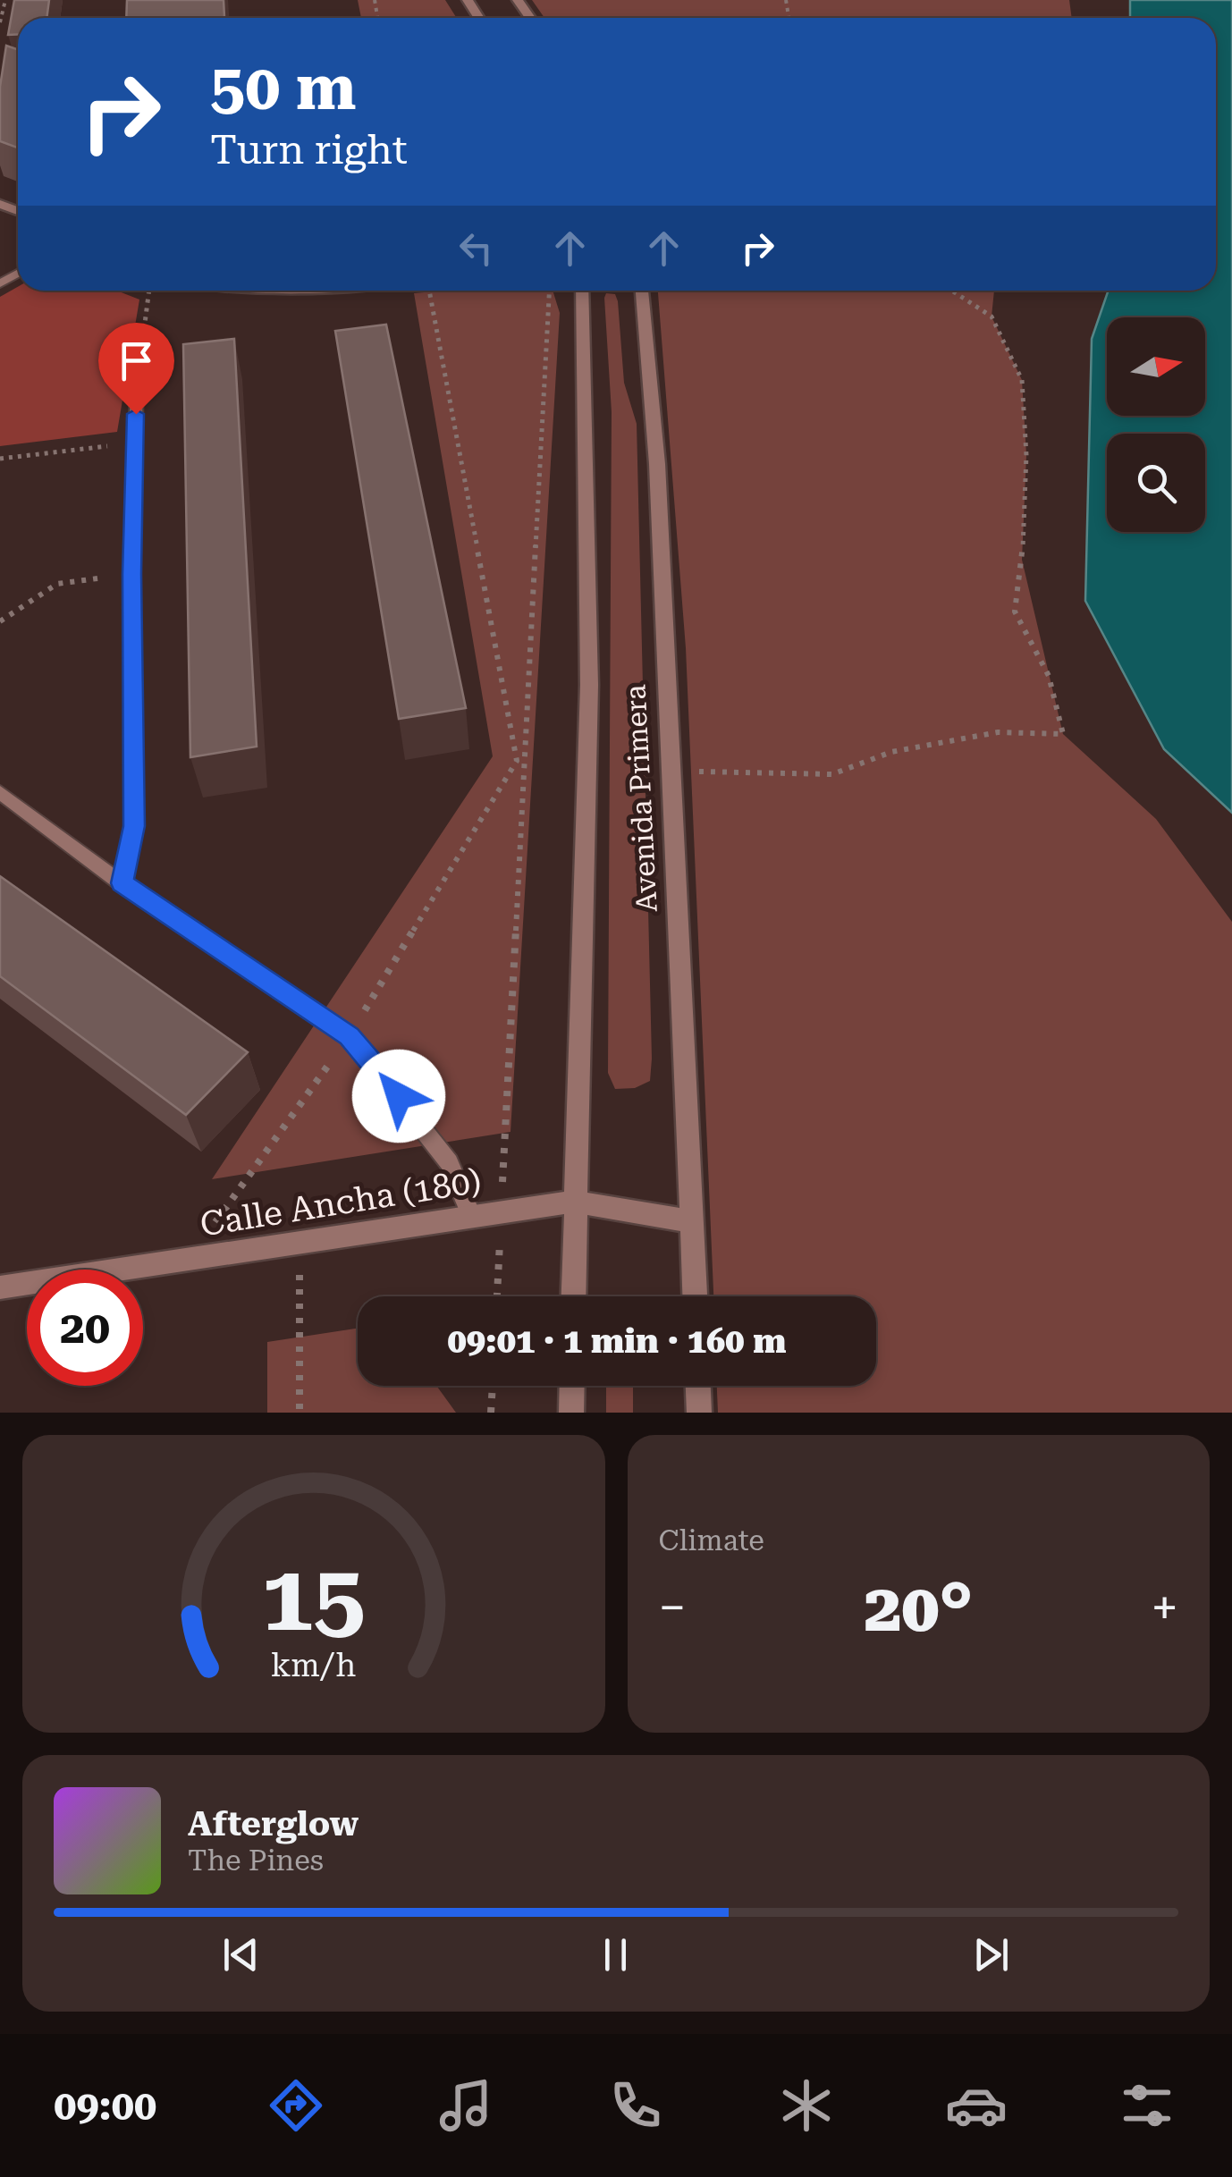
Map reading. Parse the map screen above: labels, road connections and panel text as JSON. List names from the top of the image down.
{
  "streets": {
    "street": ["Avenida Primera", "Calle Ancha (180)"]
  },
  "crossings": [
    ["Avenida Primera", "Calle Ancha (180)"]
  ],
  "north": "right",
  "page": {
    "turn": ["50 m", "Turn right"],
    "limit": "20",
    "trip": "09:01 · 1 min · 160 m",
    "tile": "Climate",
    "heat": ["−", "20°", "+"],
    "song": ["Afterglow", "The Pines"],
    "tabs": "09:00",
    "gauge": ["15", "km/h"]
  }
}
